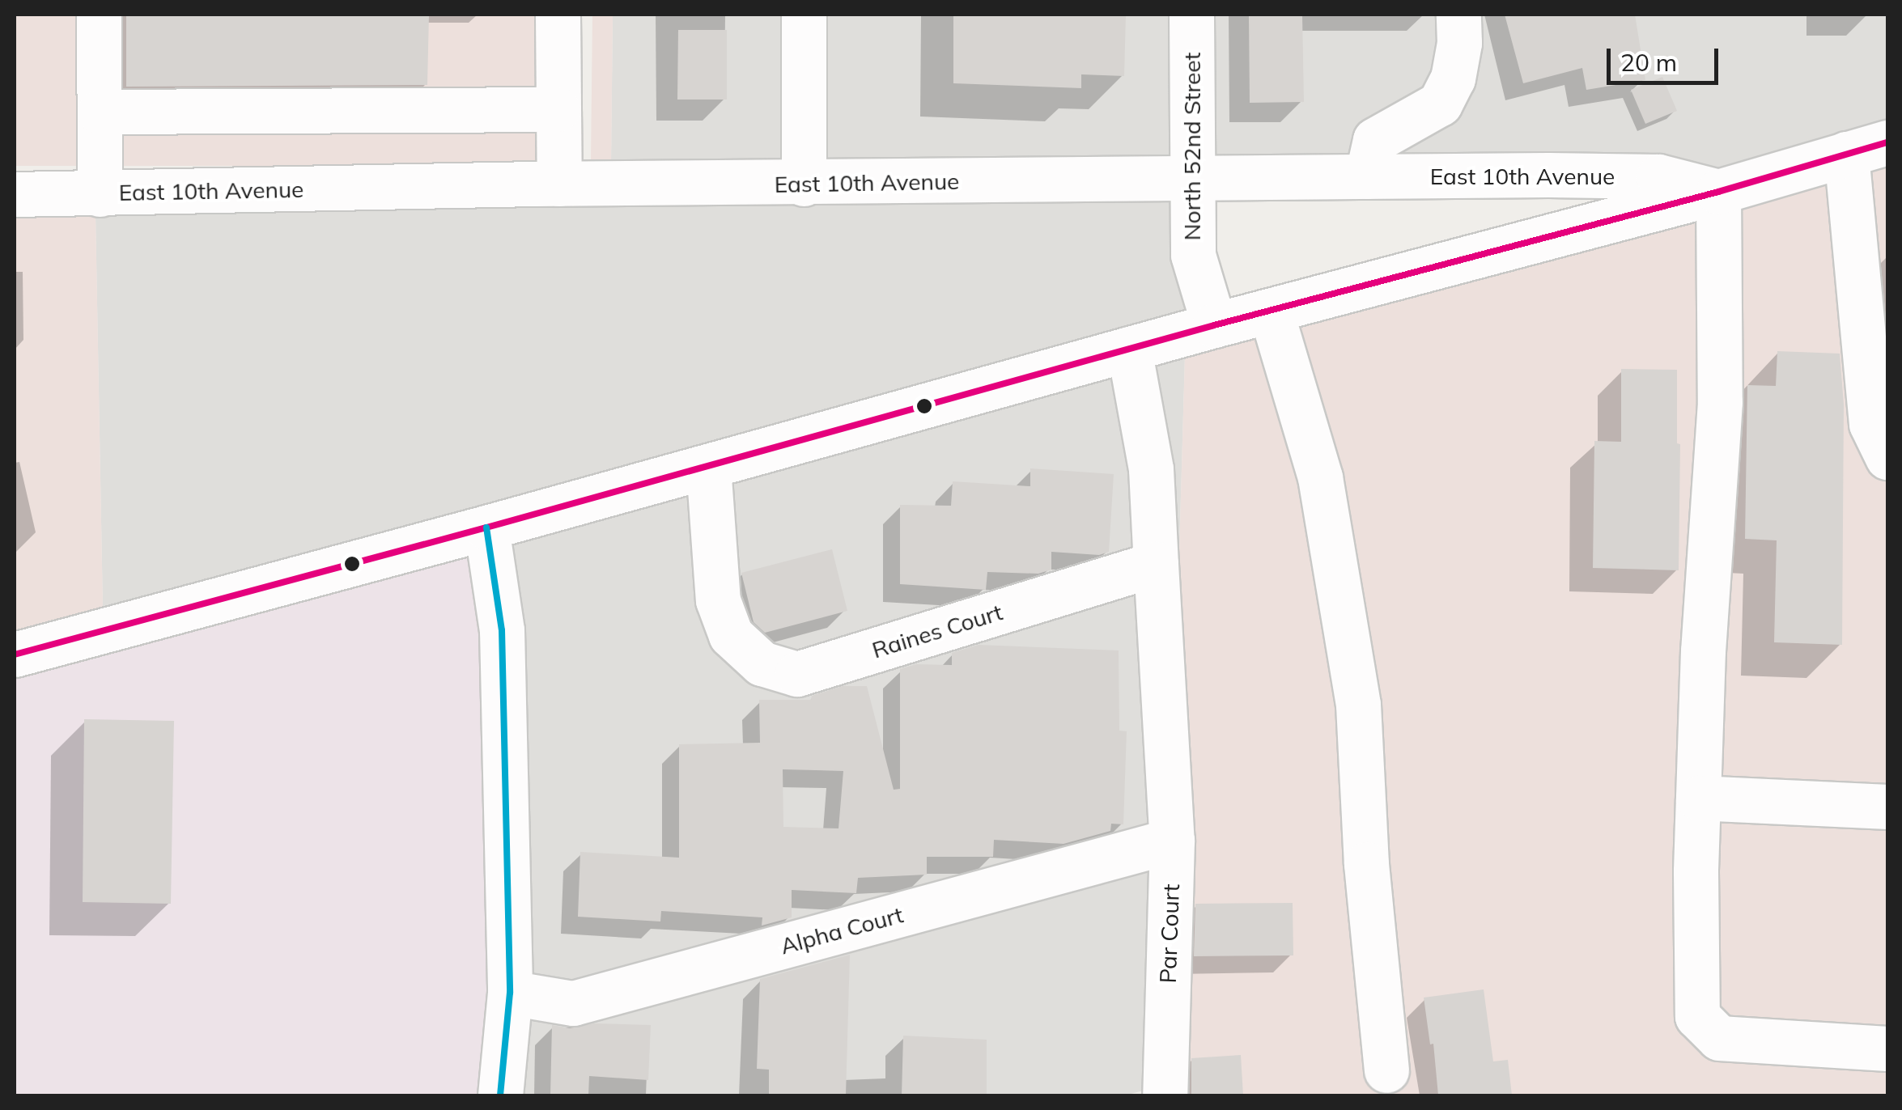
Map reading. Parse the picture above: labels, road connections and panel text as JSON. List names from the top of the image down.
{
  "streets": {
    "street": [
      "North 52nd Street",
      "East 10th Avenue",
      "Raines Court",
      "Alpha Court",
      "Par Court"
    ]
  },
  "crossings": [
    ["North 52nd Street", "East 10th Avenue"],
    ["Raines Court", "Par Court"],
    ["Alpha Court", "Par Court"]
  ],
  "scale_bar": "20 m"
}
